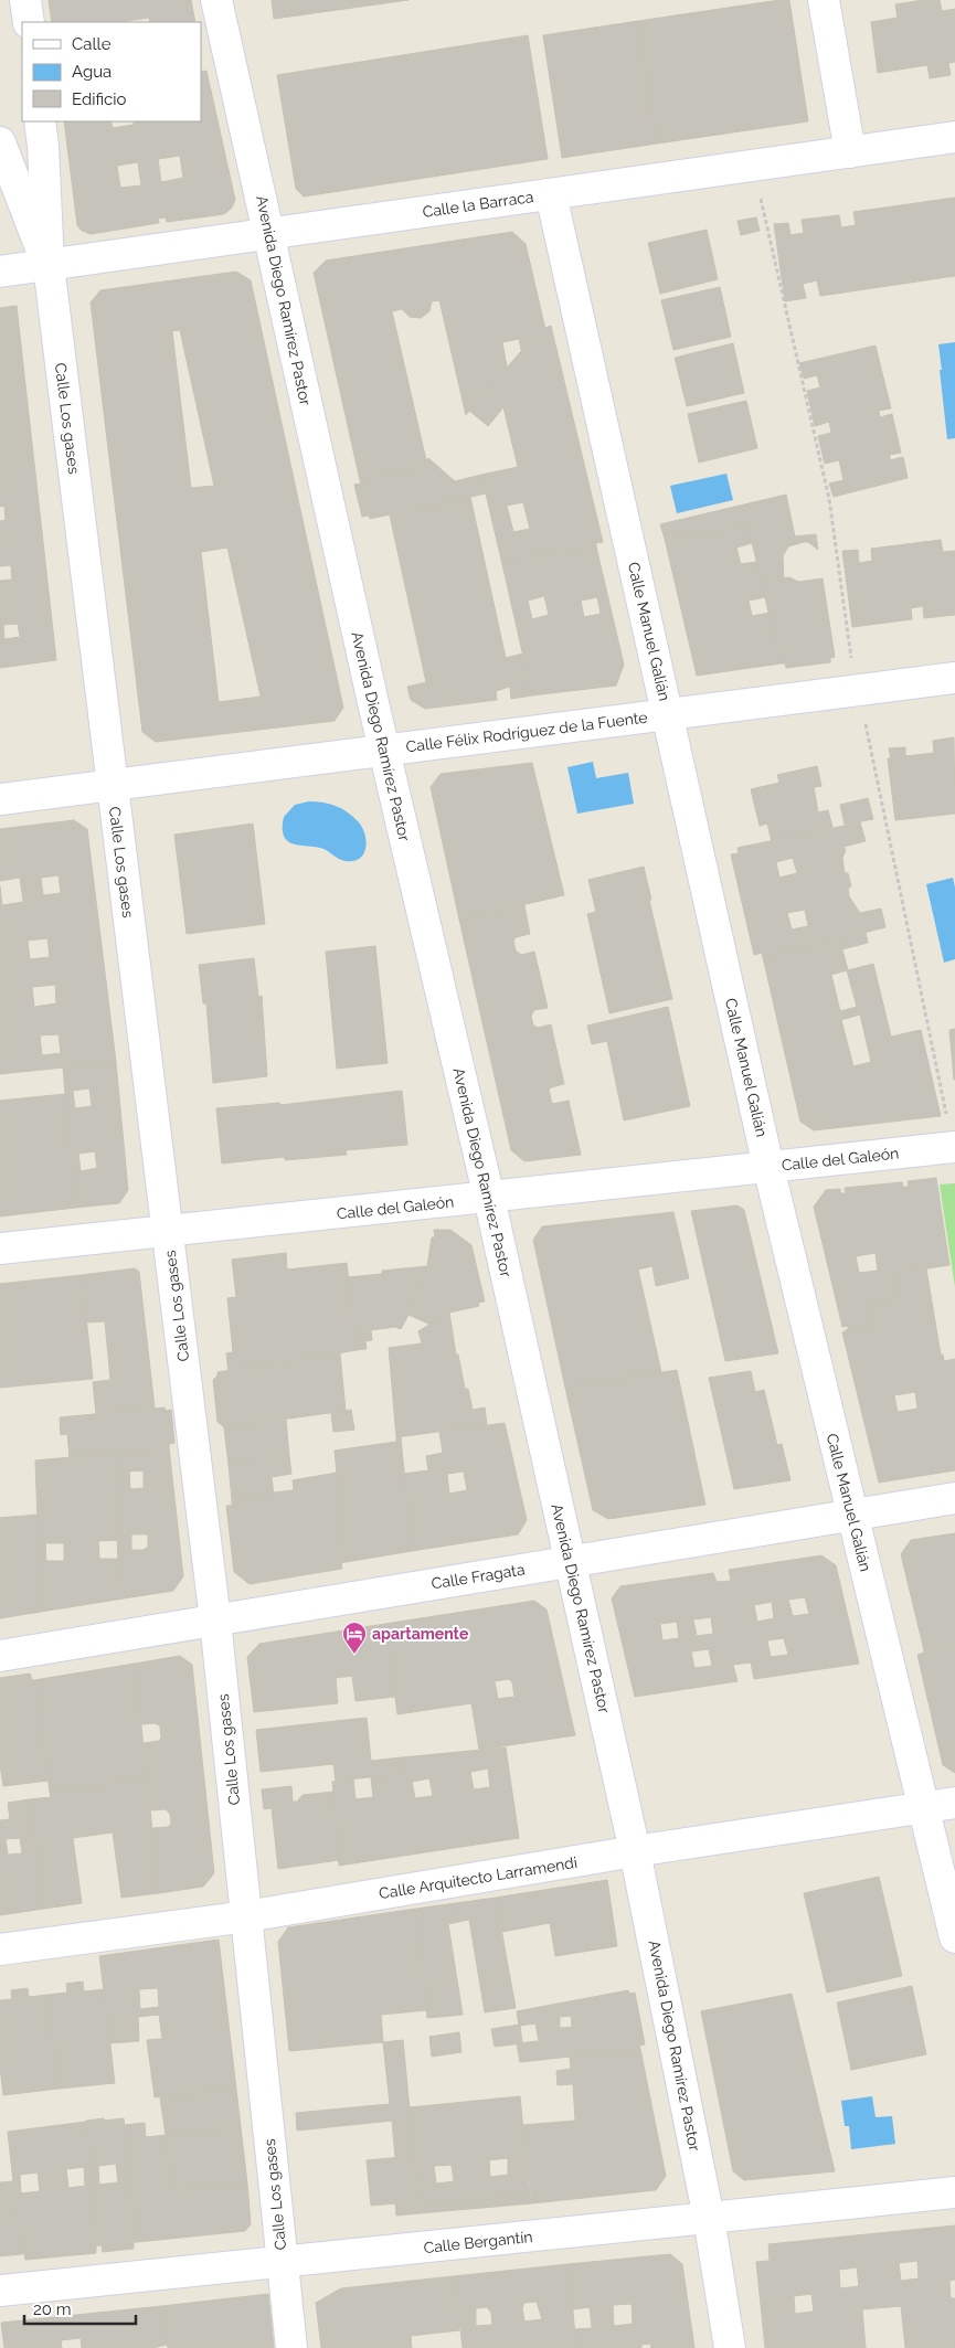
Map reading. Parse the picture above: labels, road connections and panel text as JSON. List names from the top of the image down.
{
  "streets": {
    "street": [
      "Calle la Barraca",
      "Avenida Diego Ramírez Pastor",
      "Calle Los gases",
      "Calle Manuel Galián",
      "Calle Félix Rodríguez de la Fuente",
      "Calle del Galeón",
      "Calle Fragata",
      "Calle Arquitecto Larramendi",
      "Calle Bergantín"
    ]
  },
  "crossings": [
    ["Calle la Barraca", "Avenida Diego Ramírez Pastor"],
    ["Calle la Barraca", "Calle Los gases"],
    ["Calle la Barraca", "Calle Manuel Galián"],
    ["Avenida Diego Ramírez Pastor", "Calle Félix Rodríguez de la Fuente"],
    ["Avenida Diego Ramírez Pastor", "Calle del Galeón"],
    ["Avenida Diego Ramírez Pastor", "Calle Fragata"],
    ["Avenida Diego Ramírez Pastor", "Calle Arquitecto Larramendi"],
    ["Avenida Diego Ramírez Pastor", "Calle Bergantín"],
    ["Calle Los gases", "Calle Félix Rodríguez de la Fuente"],
    ["Calle Los gases", "Calle del Galeón"],
    ["Calle Los gases", "Calle Fragata"],
    ["Calle Los gases", "Calle Arquitecto Larramendi"],
    ["Calle Los gases", "Calle Bergantín"],
    ["Calle Manuel Galián", "Calle Félix Rodríguez de la Fuente"],
    ["Calle Manuel Galián", "Calle del Galeón"],
    ["Calle Manuel Galián", "Calle Fragata"],
    ["Calle Manuel Galián", "Calle Arquitecto Larramendi"]
  ],
  "places": {
    "hotel": ["apartamente"]
  },
  "legend": ["Calle", "Agua", "Edificio"],
  "scale_bar": "20 m"
}
